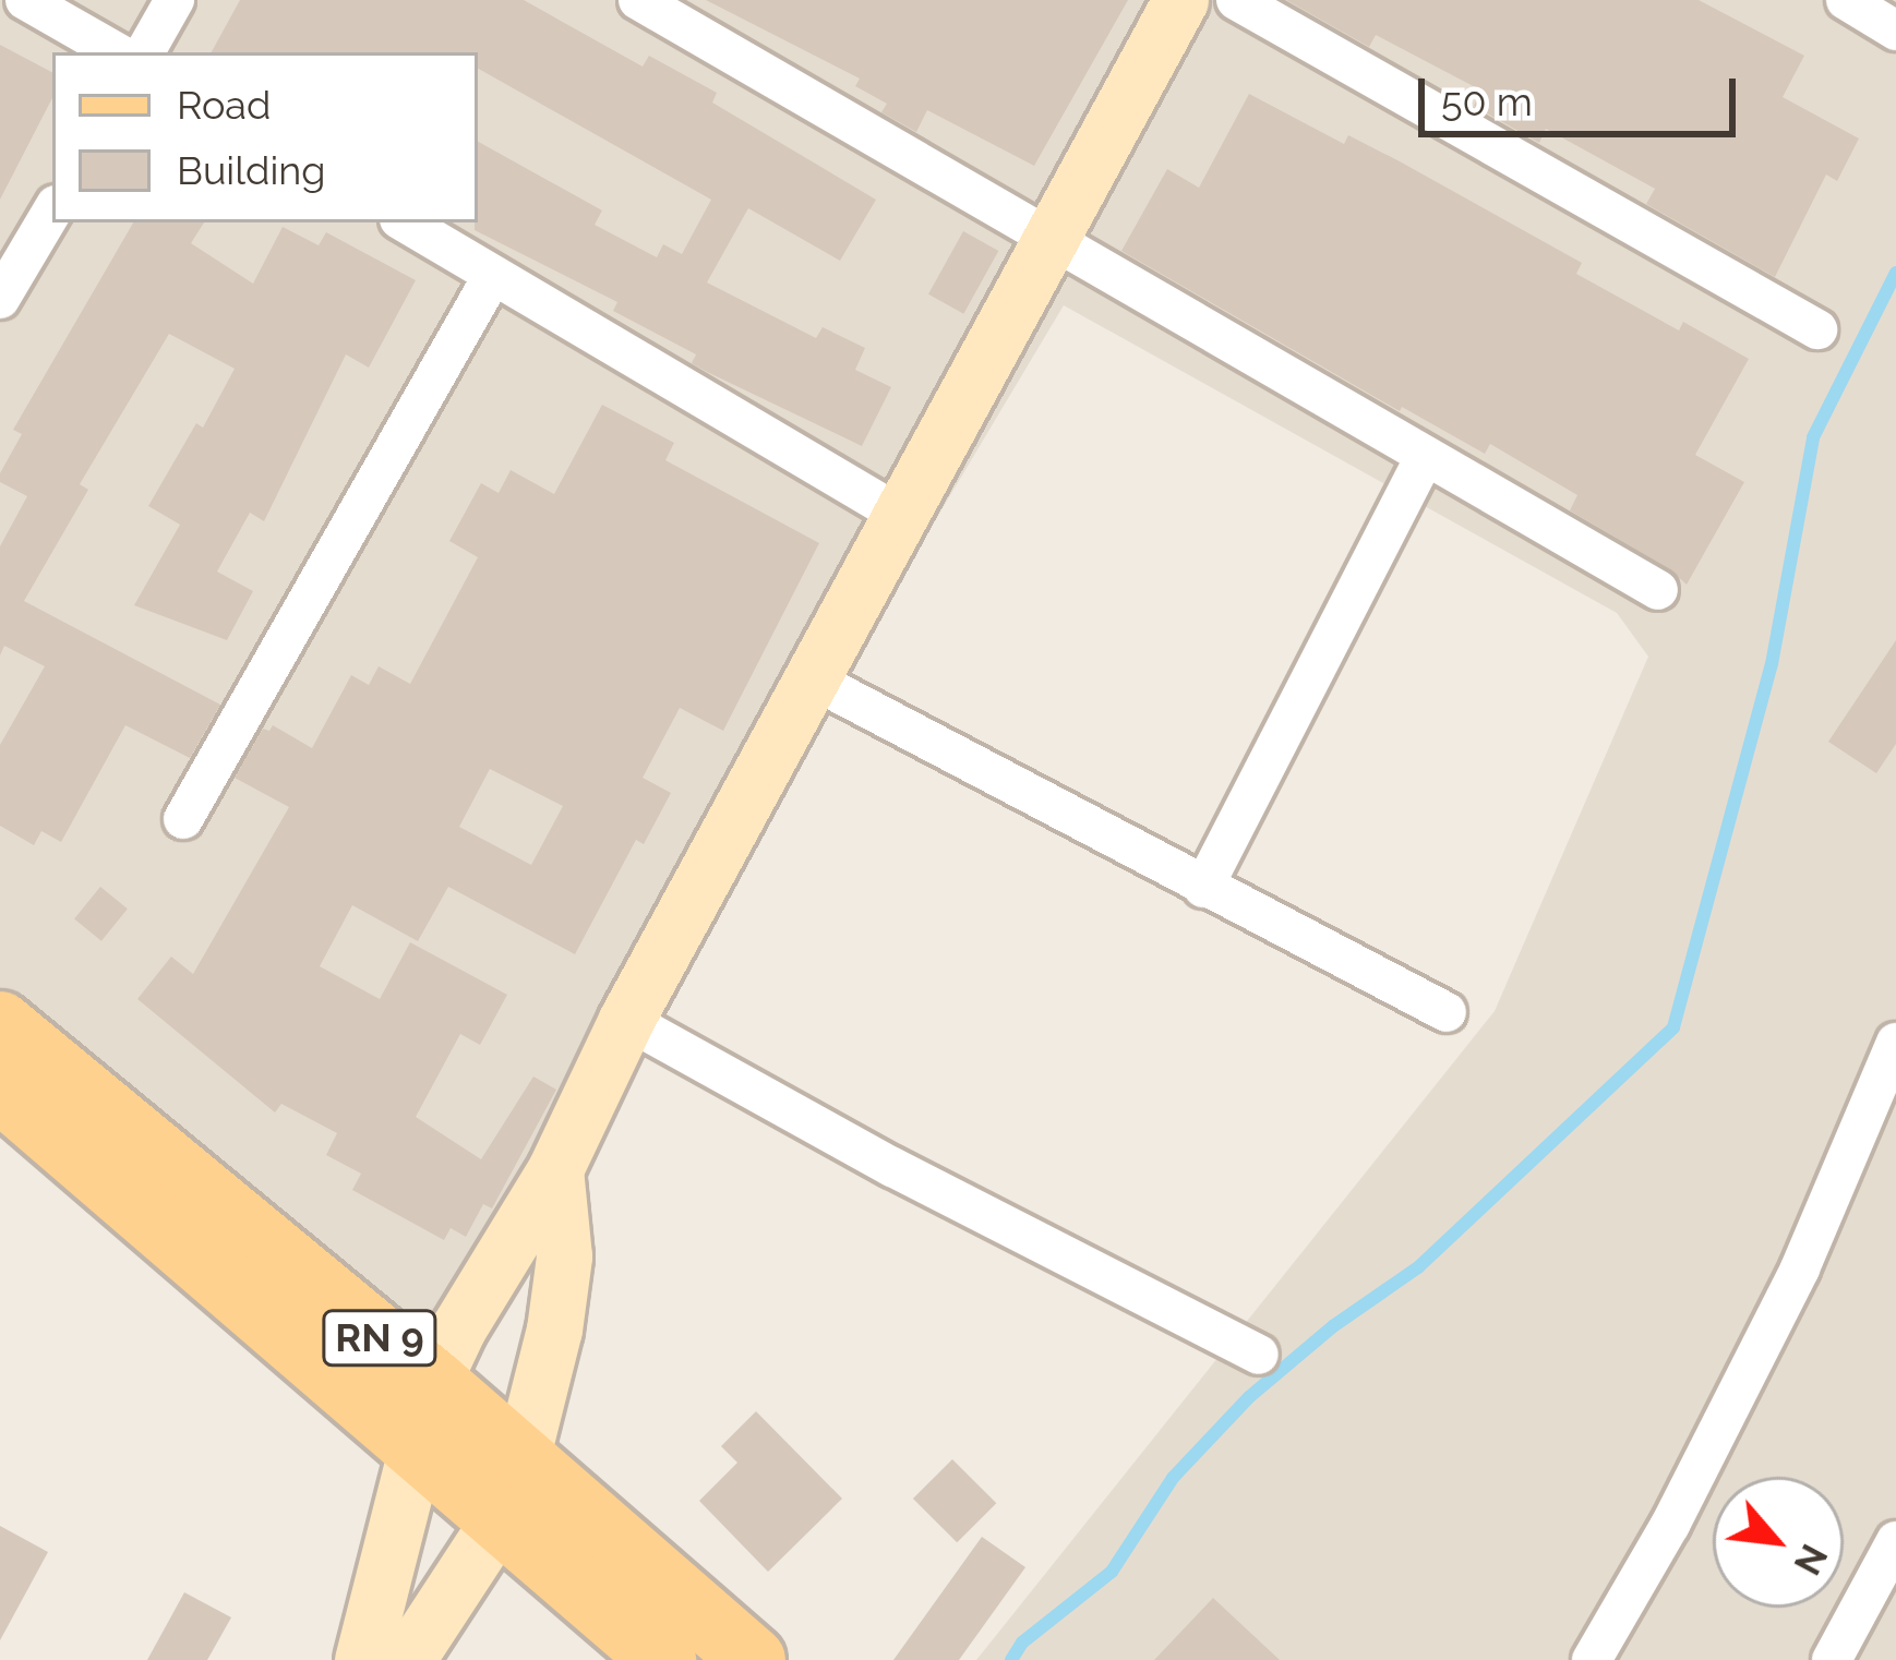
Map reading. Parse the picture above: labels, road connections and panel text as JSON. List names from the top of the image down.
{
  "streets": {
    "main road": ["RN 9"]
  },
  "legend": ["Road", "Building"],
  "scale_bar": "50 m",
  "north": "bottom right"
}
